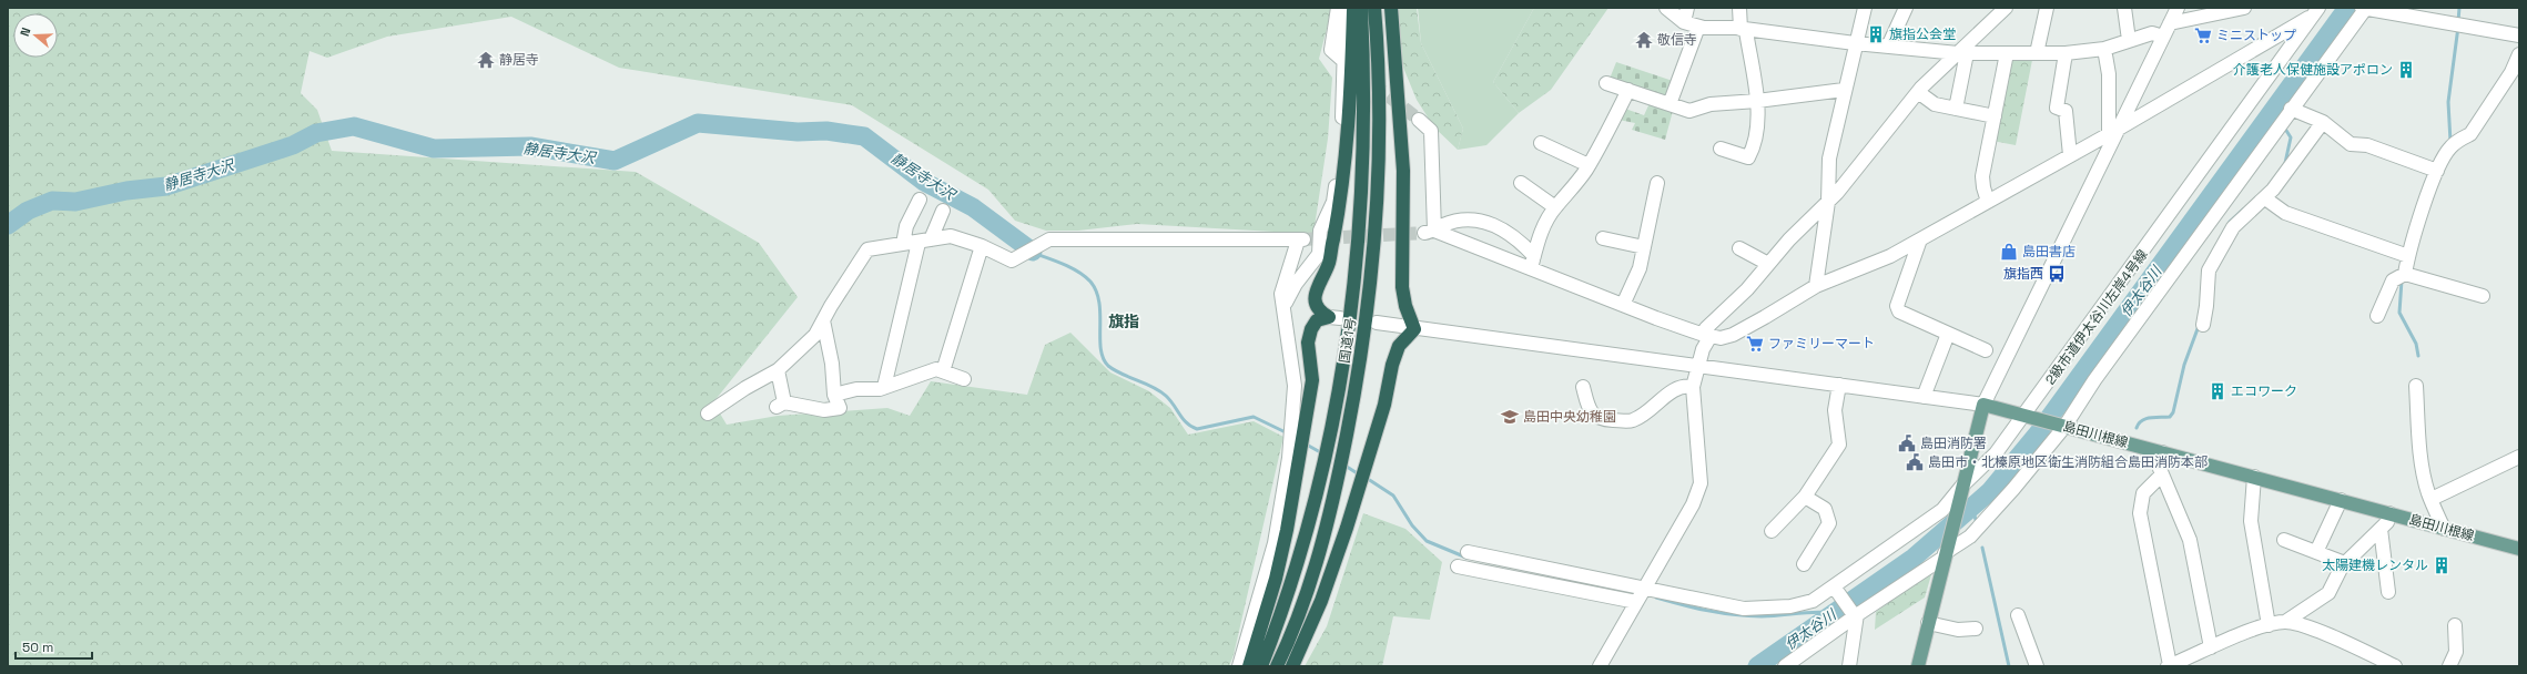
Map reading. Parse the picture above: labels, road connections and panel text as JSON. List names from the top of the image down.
{
  "streets": {
    "highway": ["国道1号"],
    "main road": ["島田川根線"],
    "street": ["2級市道伊太谷川左岸4号線"]
  },
  "crossings": [
    ["2級市道伊太谷川左岸4号線", "島田川根線"]
  ],
  "districts": ["旗指"],
  "water": ["静居寺大沢", "伊太谷川"],
  "places": {
    "building": [
      "旗指公会堂",
      "介護老人保健施設アポロン",
      "エコワーク",
      "太陽建機レンタル"
    ],
    "supermarket": ["ミニストップ", "ファミリーマート"],
    "temple": ["敬信寺", "静居寺"],
    "shop": ["島田書店"],
    "bus stop": ["旗指西"],
    "school or university": ["島田中央幼稚園"],
    "public building": ["島田消防署", "島田市・北榛原地区衛生消防組合島田消防本部"]
  },
  "scale_bar": "50 m",
  "north": "left"
}
